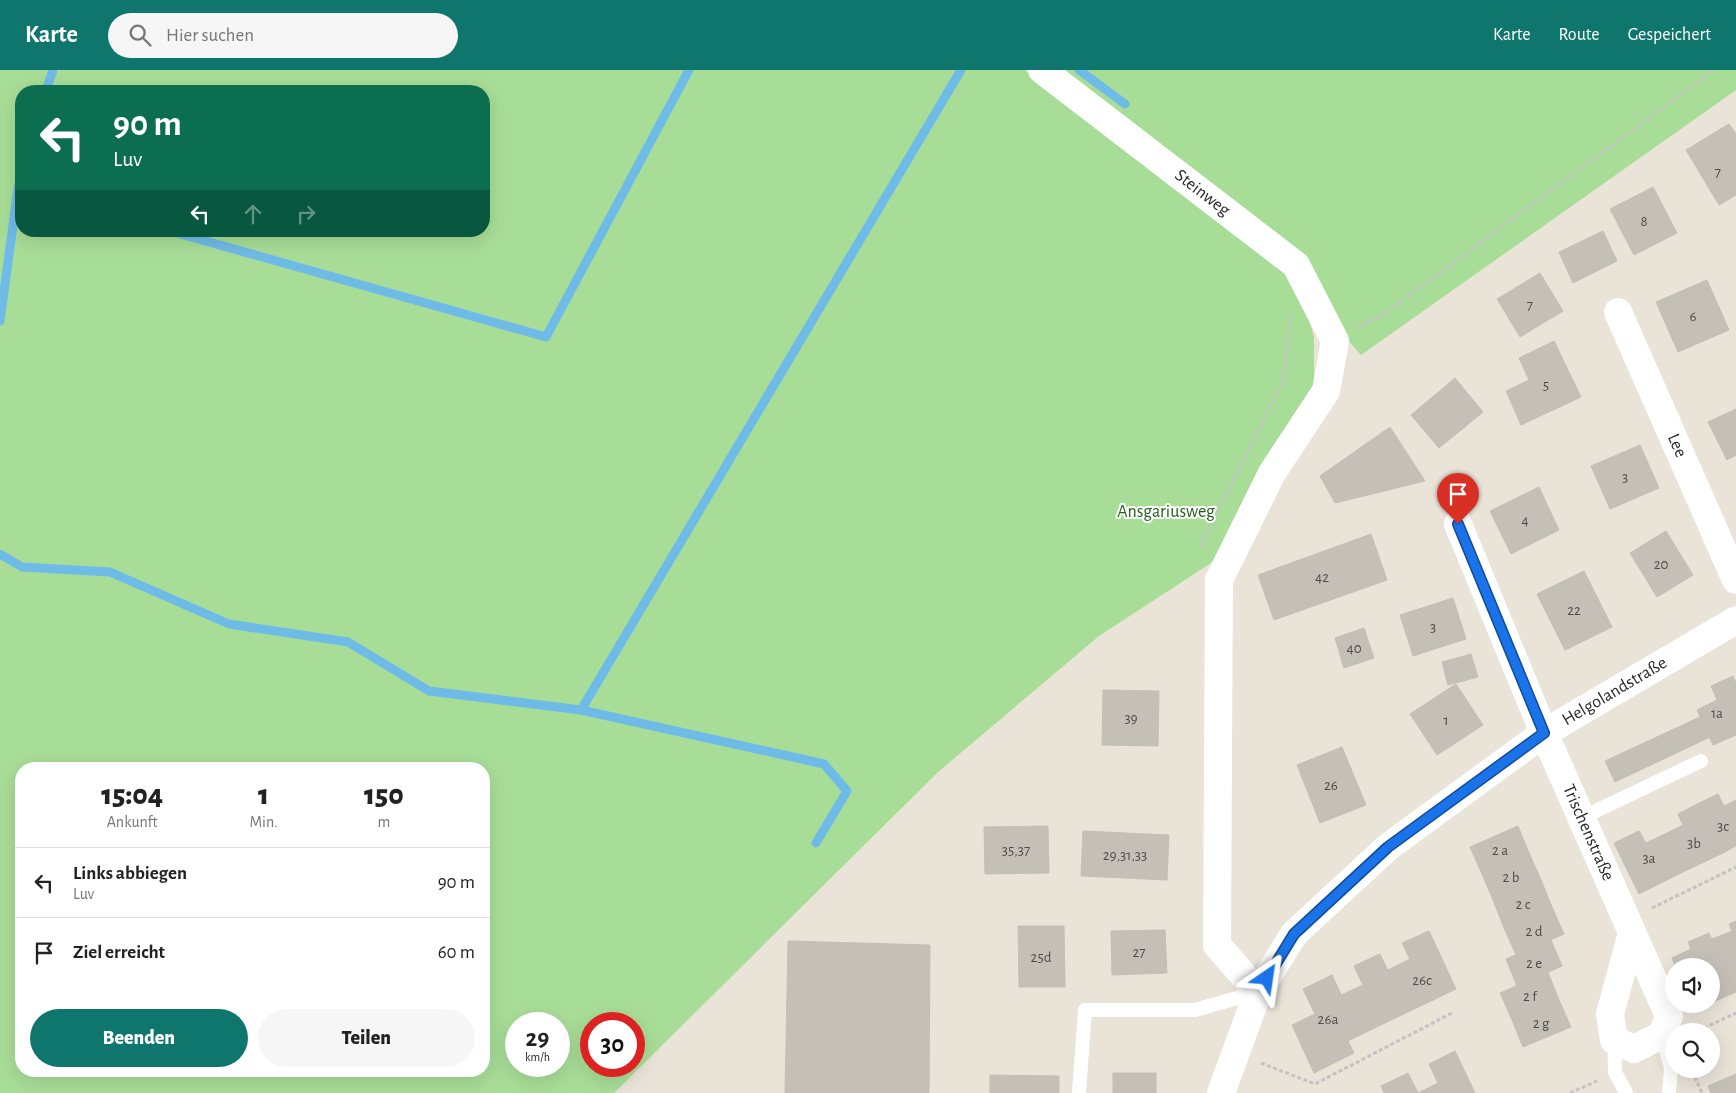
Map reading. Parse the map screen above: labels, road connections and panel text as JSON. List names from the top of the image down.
{
  "streets": {
    "street": [
      "Steinweg",
      "Lee",
      "Helgolandstraße",
      "Trischenstraße"
    ]
  },
  "crossings": [
    ["Helgolandstraße", "Trischenstraße"]
  ],
  "parks": ["Ansgariusweg"],
  "house_numbers": [
    "7",
    "8",
    "7",
    "6",
    "5",
    "3",
    "4",
    "20",
    "42",
    "22",
    "3",
    "40",
    "1a",
    "39",
    "1",
    "26",
    "3c",
    "3b",
    "35,37",
    "2 a",
    "29,31,33",
    "3a",
    "2 b",
    "2 c",
    "2 d",
    "27",
    "25d",
    "2 e",
    "26c",
    "2 f",
    "26a",
    "2 g"
  ],
  "page": {
    "header": "Karte",
    "search": "Hier suchen",
    "nav": ["Karte", "Route", "Gespeichert"],
    "turn": ["90 m", "Luv"],
    "eta": [
      "15:04",
      "Ankunft",
      "1",
      "Min.",
      "150",
      "m"
    ],
    "list": [
      {
        "name": "Links abbiegen",
        "note": "Luv",
        "value": "90 m"
      },
      {
        "name": "Ziel erreicht",
        "value": "60 m"
      }
    ],
    "buttons": ["Beenden", "Teilen"],
    "speed": "29 km/h",
    "limit": "30"
  }
}
